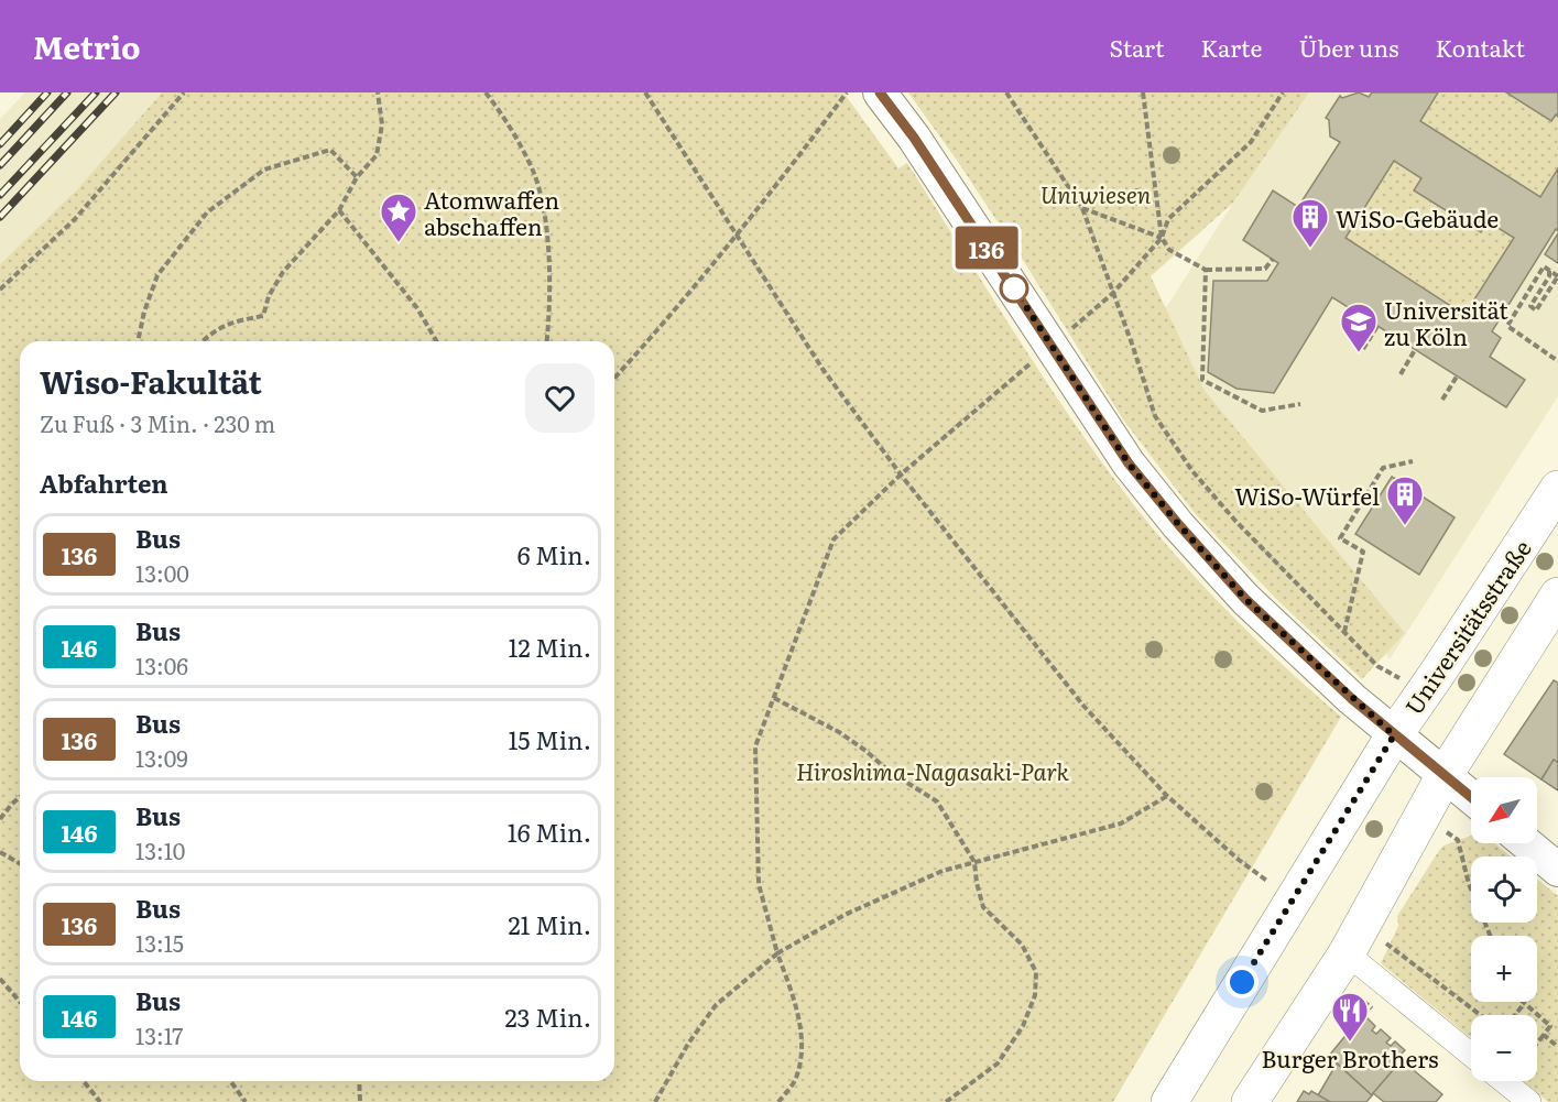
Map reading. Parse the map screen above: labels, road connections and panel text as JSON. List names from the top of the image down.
{
  "streets": {
    "main road": ["Universitätsstraße"]
  },
  "parks": ["Uniwiesen", "Hiroshima-Nagasaki-Park"],
  "places": {
    "place": ["Atomwaffen abschaffen"],
    "building": ["WiSo-Gebäude", "WiSo-Würfel"],
    "school or university": ["Universität zu Köln"],
    "restaurant": ["Burger Brothers"]
  },
  "lines": ["bus line 136"],
  "north": "bottom left",
  "page": {
    "header": "Metrio",
    "nav": [
      "Start",
      "Karte",
      "Über uns",
      "Kontakt"
    ],
    "on_map": "136",
    "heading": [
      ["Wiso-Fakultät", "Zu Fuß · 3 Min. · 230 m"],
      "Abfahrten"
    ],
    "list": [
      {
        "mark": "136",
        "name": "Bus",
        "note": "13:00",
        "value": "6 Min."
      },
      {
        "mark": "146",
        "name": "Bus",
        "note": "13:06",
        "value": "12 Min."
      },
      {
        "mark": "136",
        "name": "Bus",
        "note": "13:09",
        "value": "15 Min."
      },
      {
        "mark": "146",
        "name": "Bus",
        "note": "13:10",
        "value": "16 Min."
      },
      {
        "mark": "136",
        "name": "Bus",
        "note": "13:15",
        "value": "21 Min."
      },
      {
        "mark": "146",
        "name": "Bus",
        "note": "13:17",
        "value": "23 Min."
      }
    ],
    "map_buttons": ["+", "−"]
  }
}
